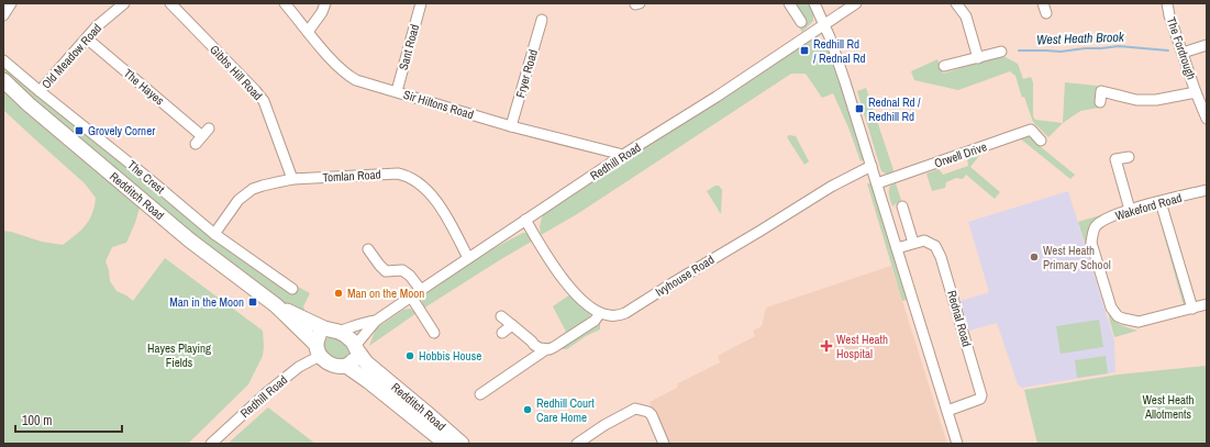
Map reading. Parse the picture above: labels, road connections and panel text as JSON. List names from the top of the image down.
{
  "streets": {
    "highway": ["Redditch Road"],
    "street": [
      "Sant Road",
      "The Fordrough",
      "Old Meadow Road",
      "Gibbs Hill Road",
      "Fryer Road",
      "The Hayes",
      "Sir Hiltons Road",
      "Orwell Drive",
      "Redhill Road",
      "Tomlan Road",
      "The Crest",
      "Wakeford Road",
      "Ivyhouse Road",
      "Rednal Road"
    ]
  },
  "crossings": [
    ["Sant Road", "Sir Hiltons Road"],
    ["Old Meadow Road", "The Hayes"],
    ["Old Meadow Road", "The Crest"],
    ["Gibbs Hill Road", "Tomlan Road"],
    ["Fryer Road", "Sir Hiltons Road"],
    ["Sir Hiltons Road", "Redhill Road"],
    ["Redhill Road", "Tomlan Road"],
    ["Redhill Road", "Redditch Road"],
    ["Tomlan Road", "The Crest"]
  ],
  "water": ["West Heath Brook"],
  "parks": ["Hayes Playing Fields", "West Heath Allotments"],
  "places": {
    "transit": [
      "Redhill Rd / Rednal Rd",
      "Rednal Rd / Redhill Rd",
      "Grovely Corner",
      "Man in the Moon"
    ],
    "other": [
      "West Heath Primary School",
      "Man on the Moon",
      "Hobbis House",
      "Redhill Court Care Home"
    ],
    "health": ["West Heath Hospital"]
  },
  "scale_bar": "100 m"
}
